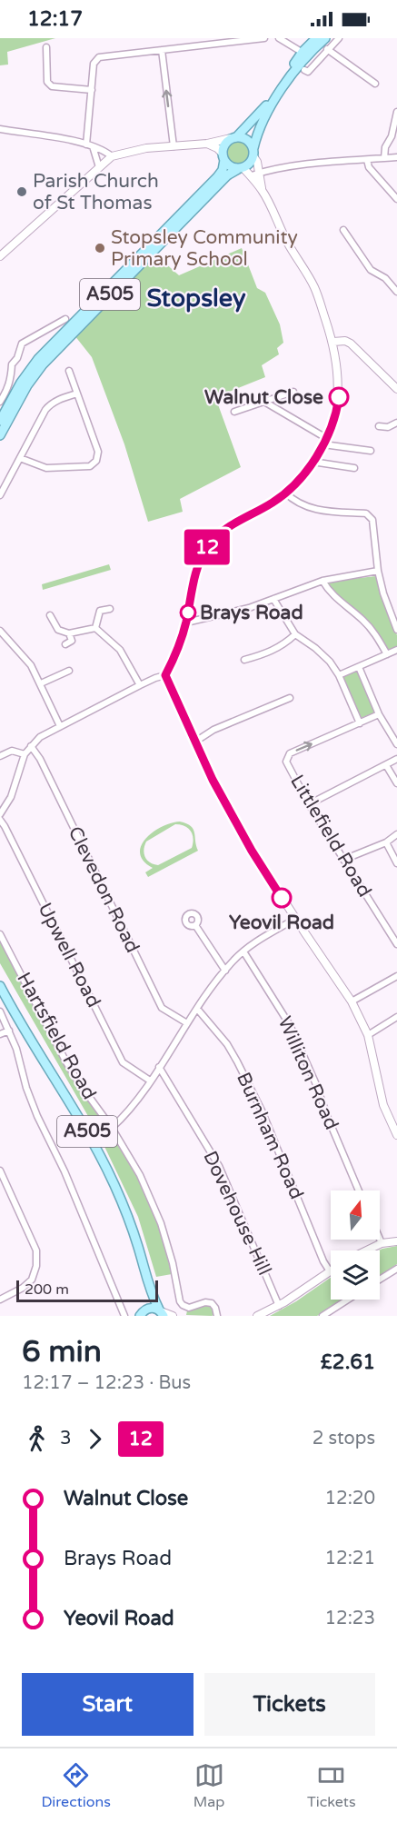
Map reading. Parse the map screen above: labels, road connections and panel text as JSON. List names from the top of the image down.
{
  "streets": {
    "main road": ["A505"],
    "street": [
      "Littlefield Road",
      "Clevedon Road",
      "Upwell Road",
      "Hartsfield Road",
      "Williton Road",
      "Burnham Road",
      "Dovehouse Hill"
    ]
  },
  "districts": ["Stopsley"],
  "places": [
    "Parish Church of St Thomas",
    "Stopsley Community Primary School",
    "Walnut Close",
    "Brays Road",
    "Yeovil Road"
  ],
  "lines": ["bus line 12"],
  "scale_bar": "200 m",
  "north": "top",
  "page": {
    "status": "12:17",
    "on_map": "12",
    "scale": "200 m",
    "heading": ["6 min", "12:17 – 12:23 · Bus", "£2.61"],
    "legs": ["3", "12", "2 stops"],
    "list": [
      {
        "name": "Walnut Close",
        "value": "12:20"
      },
      {
        "name": "Brays Road",
        "value": "12:21"
      },
      {
        "name": "Yeovil Road",
        "value": "12:23"
      }
    ],
    "buttons": ["Start", "Tickets"],
    "tabs": ["Directions", "Map", "Tickets"]
  }
}
